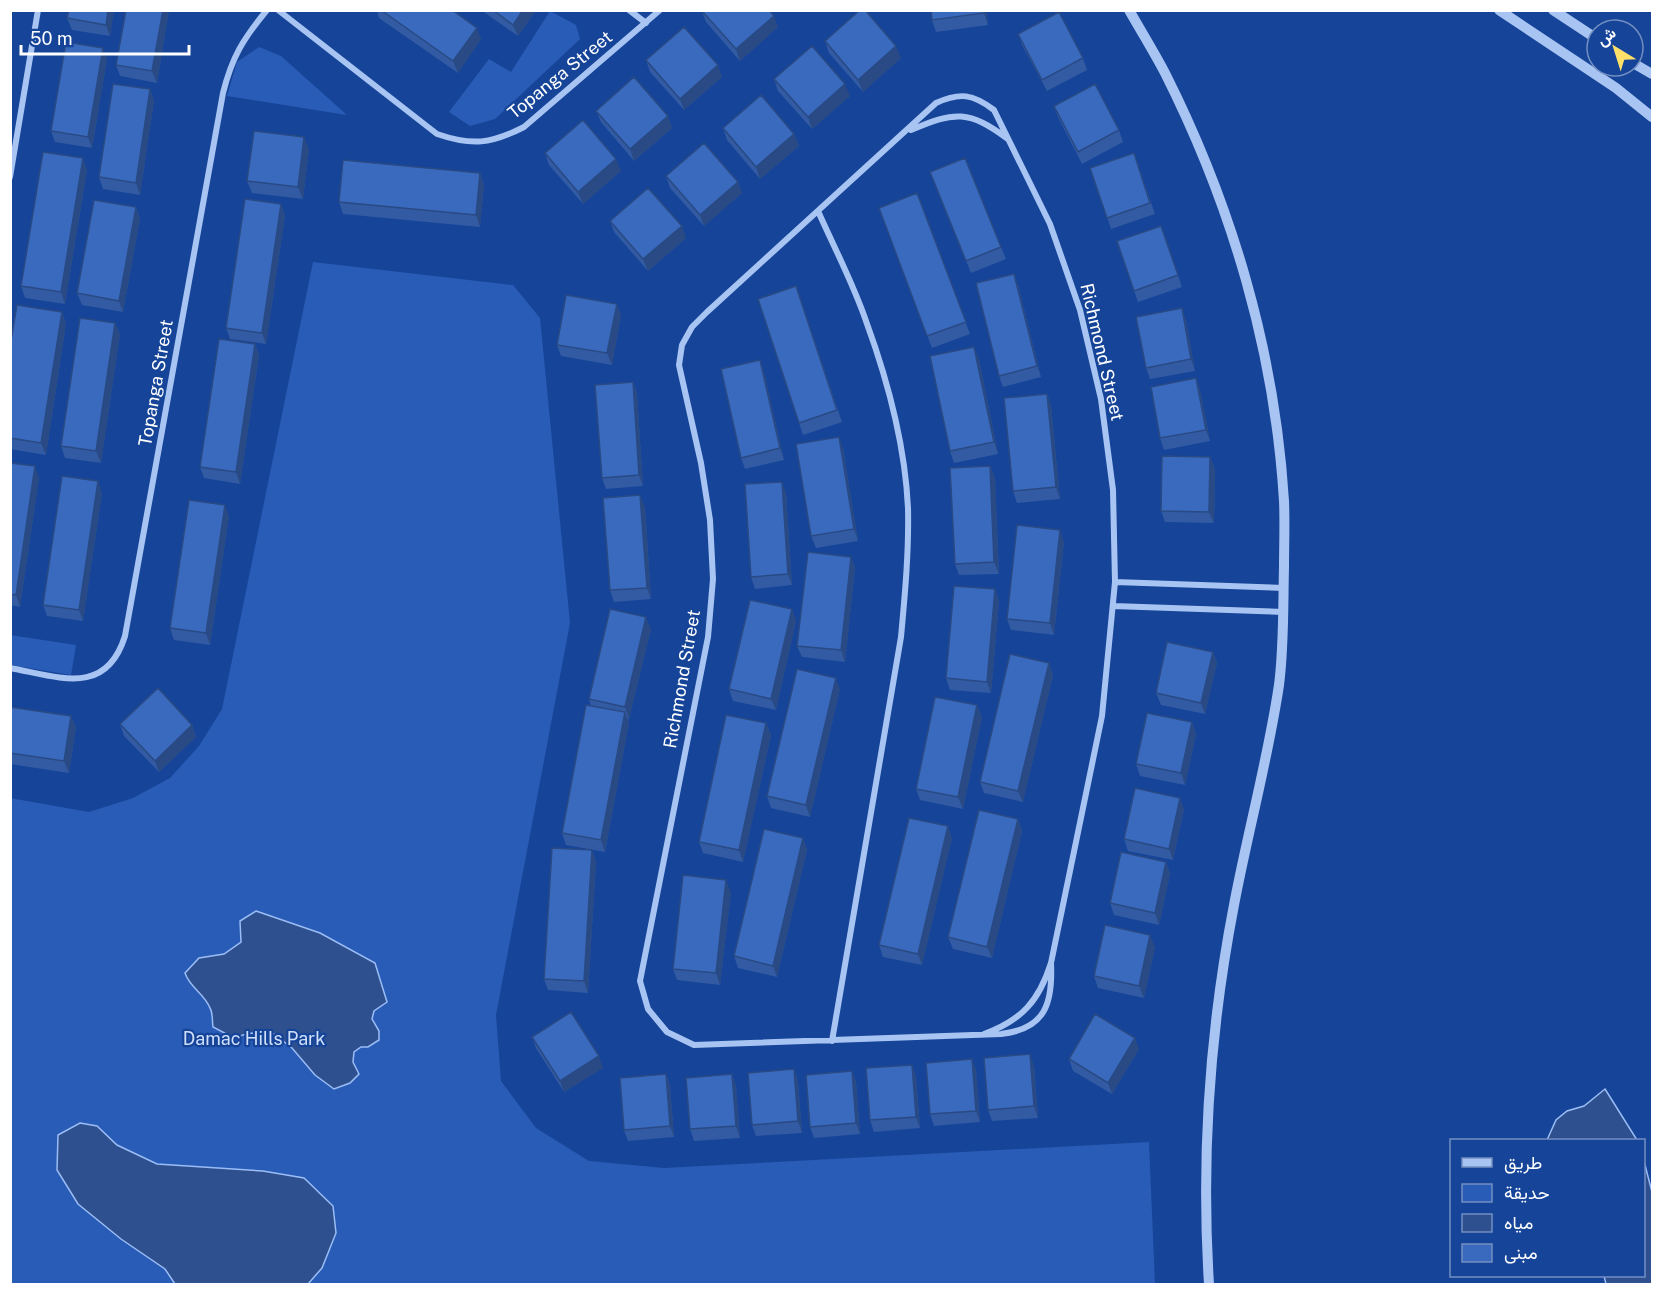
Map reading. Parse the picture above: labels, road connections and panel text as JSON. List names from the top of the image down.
{
  "streets": {
    "street": ["Topanga Street", "Richmond Street"]
  },
  "parks": ["Damac Hills Park"],
  "legend": [
    "طريق",
    "حديقة",
    "مياه",
    "مبنى"
  ],
  "scale_bar": "50 m",
  "north": "top left"
}
